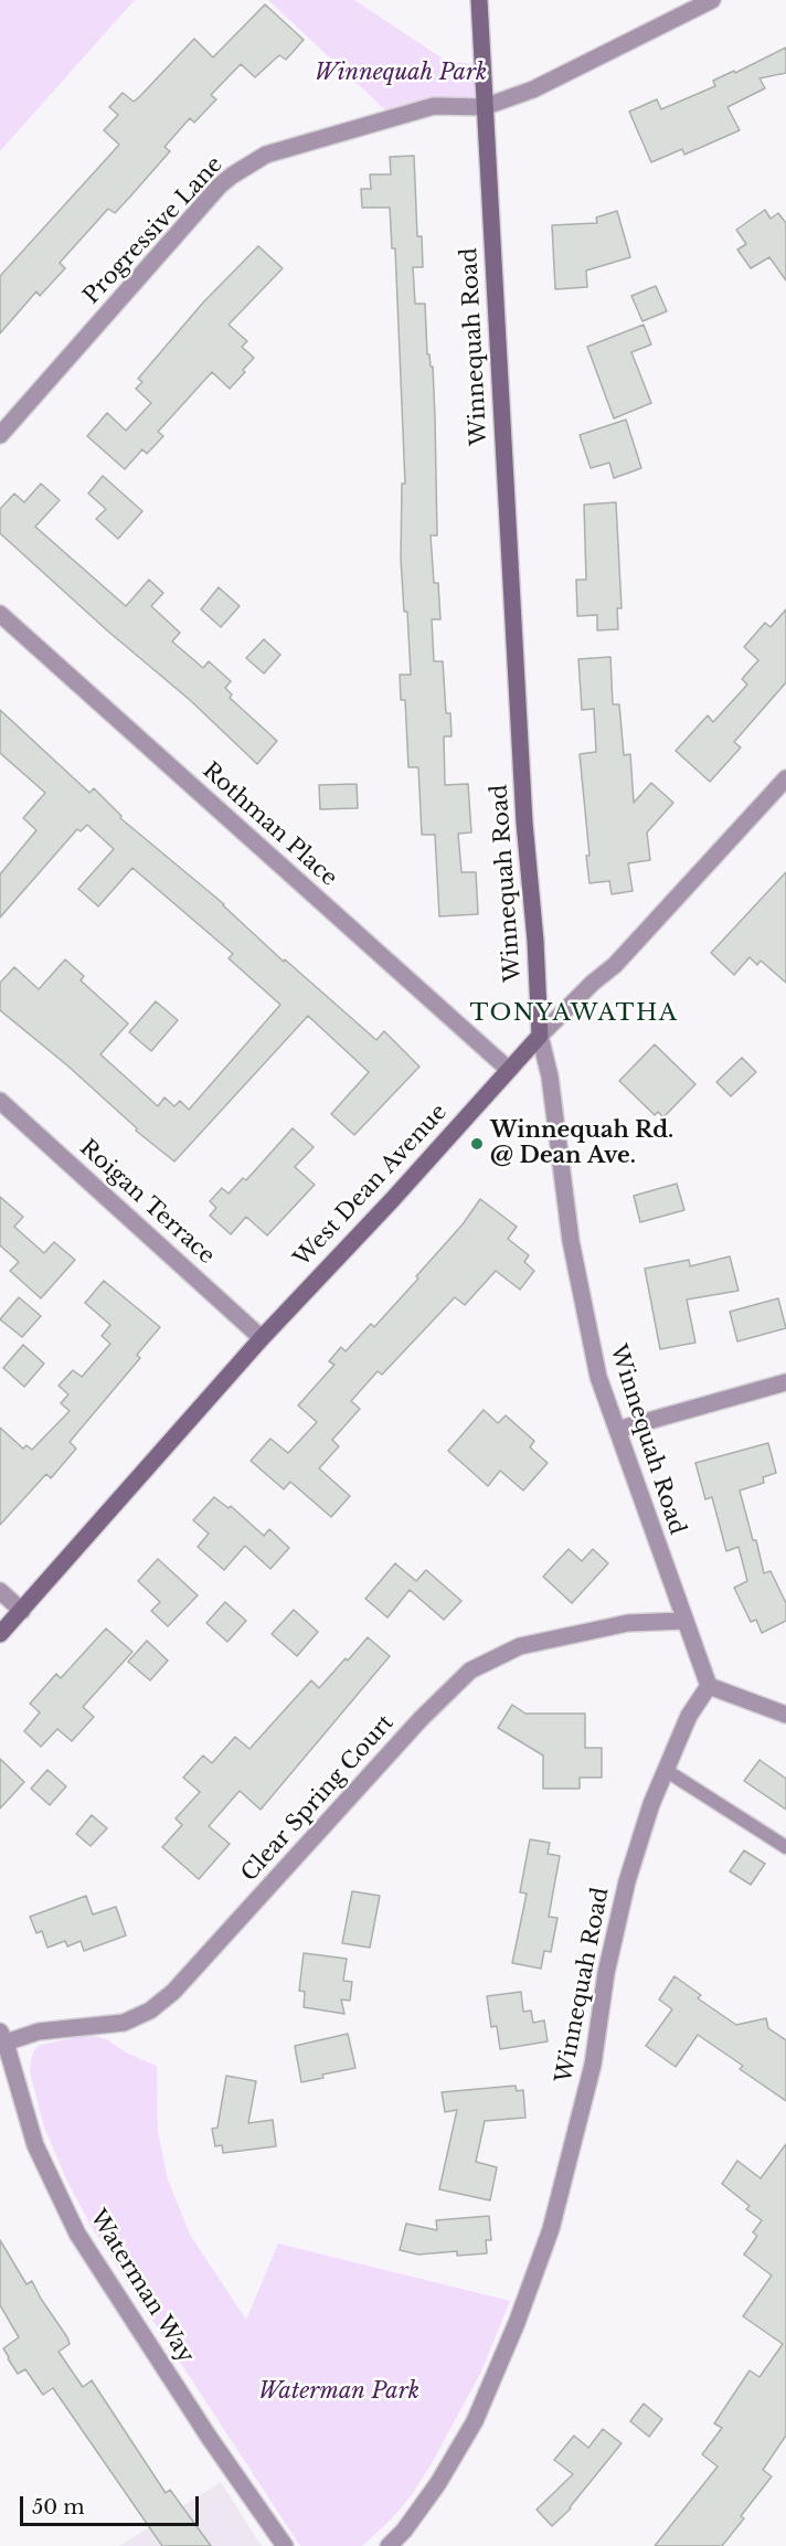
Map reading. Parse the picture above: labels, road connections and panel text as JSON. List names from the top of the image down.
{
  "streets": {
    "street": [
      "Progressive Lane",
      "Winnequah Road",
      "Rothman Place",
      "West Dean Avenue",
      "Roigan Terrace",
      "Clear Spring Court",
      "Waterman Way"
    ]
  },
  "crossings": [
    ["Progressive Lane", "Winnequah Road"],
    ["Winnequah Road", "West Dean Avenue"],
    ["Winnequah Road", "Clear Spring Court"],
    ["Rothman Place", "West Dean Avenue"],
    ["West Dean Avenue", "Roigan Terrace"],
    ["Clear Spring Court", "Waterman Way"]
  ],
  "districts": ["TONYAWATHA"],
  "parks": ["Winnequah Park", "Waterman Park"],
  "places": ["Winnequah Rd. @ Dean Ave."],
  "scale_bar": "50 m"
}
